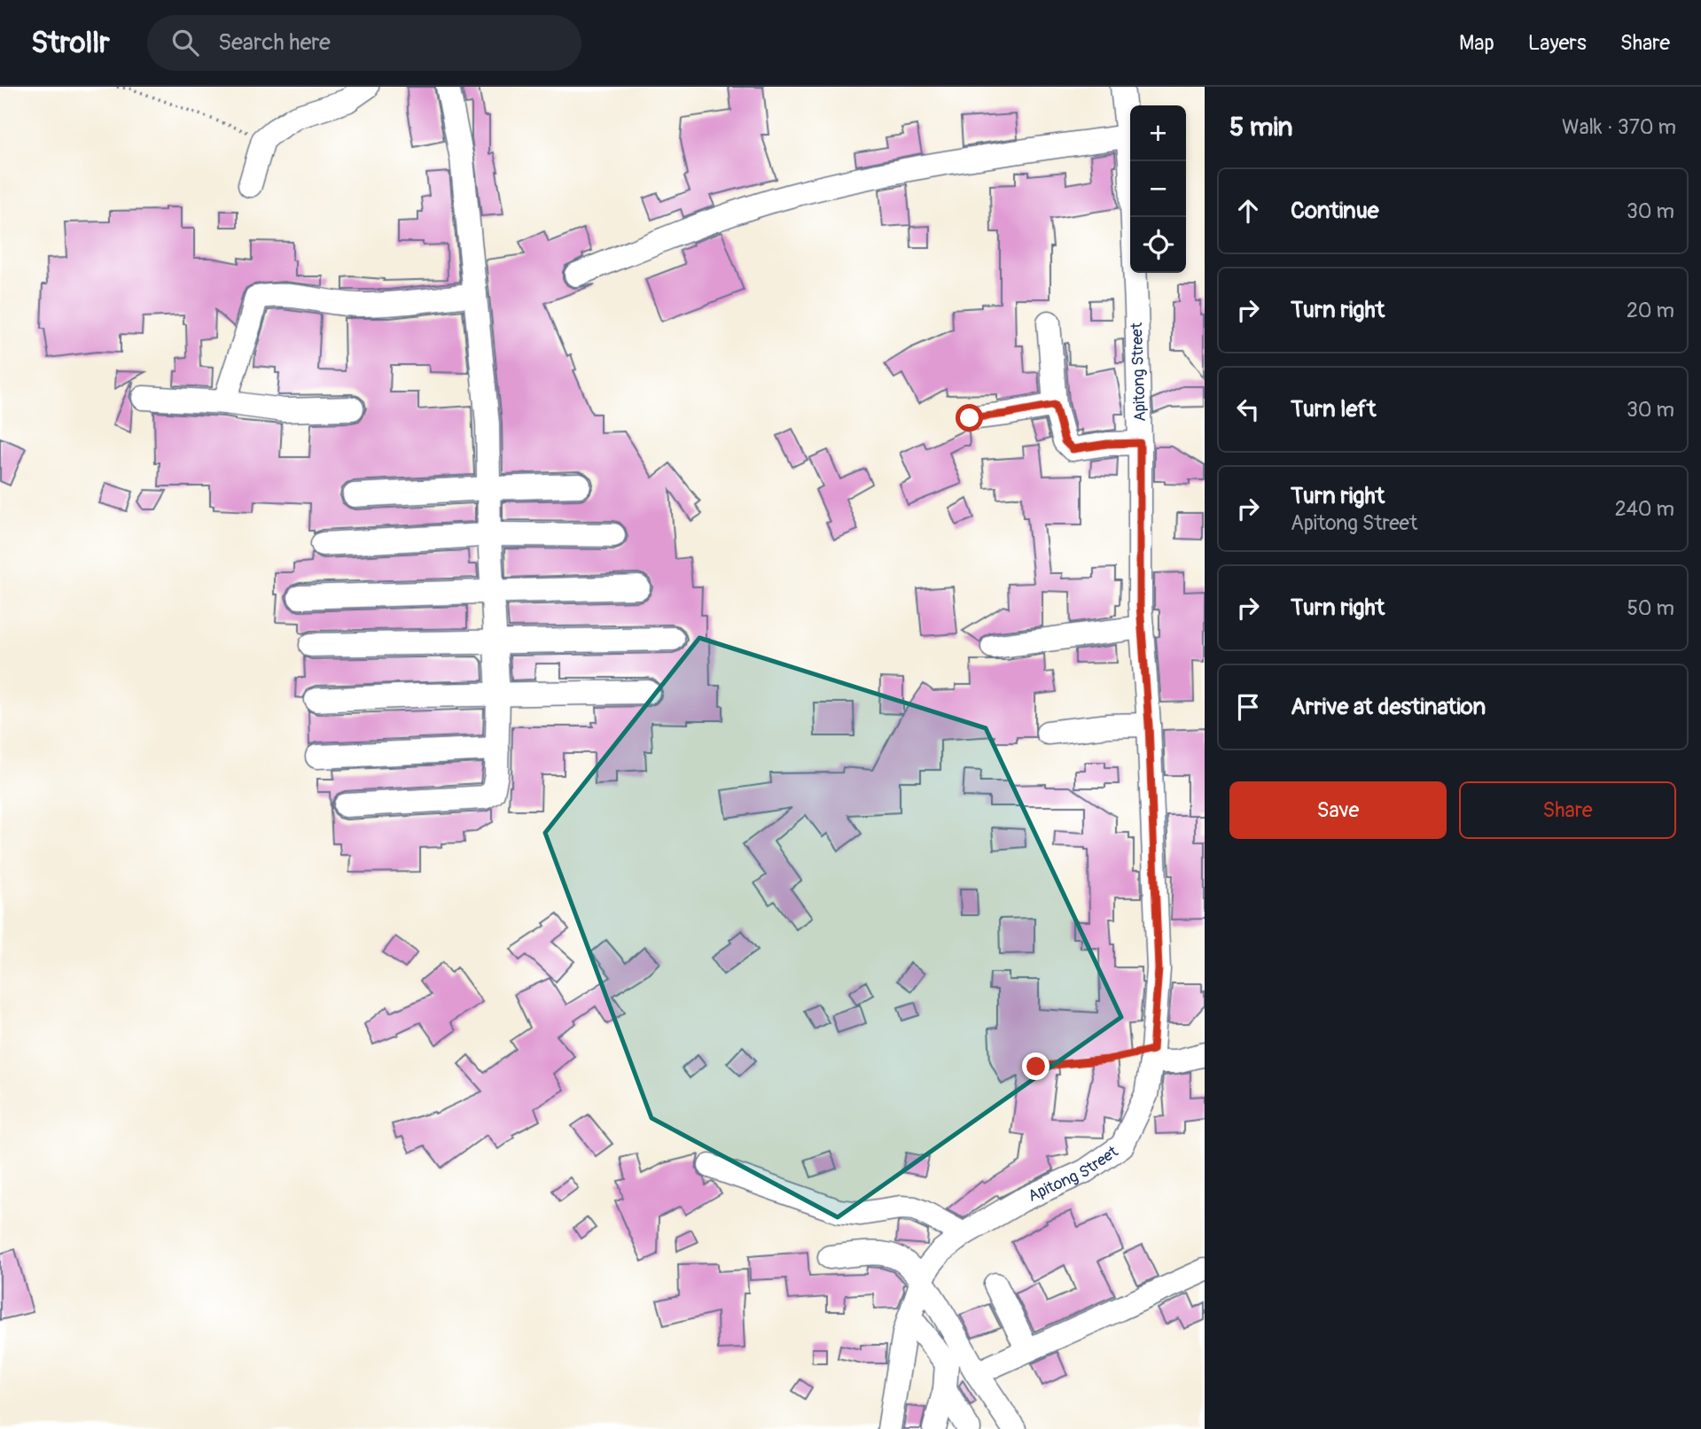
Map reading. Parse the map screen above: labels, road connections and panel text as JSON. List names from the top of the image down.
{
  "streets": {
    "street": ["Apitong Street"]
  },
  "page": {
    "header": "Strollr",
    "search": "Search here",
    "nav": ["Map", "Layers", "Share"],
    "heading": ["5 min", "Walk · 370 m"],
    "map_buttons": ["+", "−"],
    "list": [
      ["Continue", "30 m"],
      ["Turn right", "20 m"],
      ["Turn left", "30 m"],
      ["Turn right", "Apitong Street", "240 m"],
      ["Turn right", "50 m"],
      "Arrive at destination"
    ],
    "buttons": ["Save", "Share"]
  }
}
